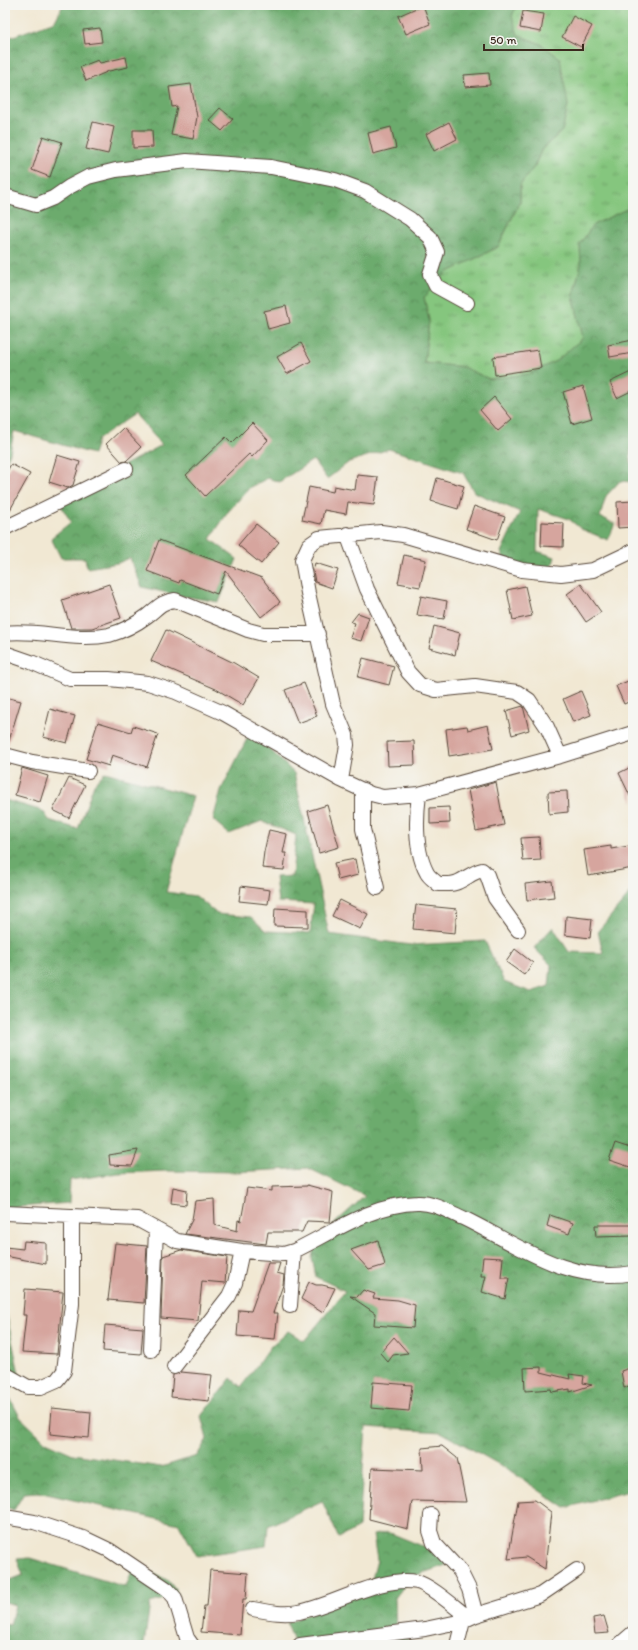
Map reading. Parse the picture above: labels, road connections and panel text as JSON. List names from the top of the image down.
{
  "scale_bar": "50 m"
}
